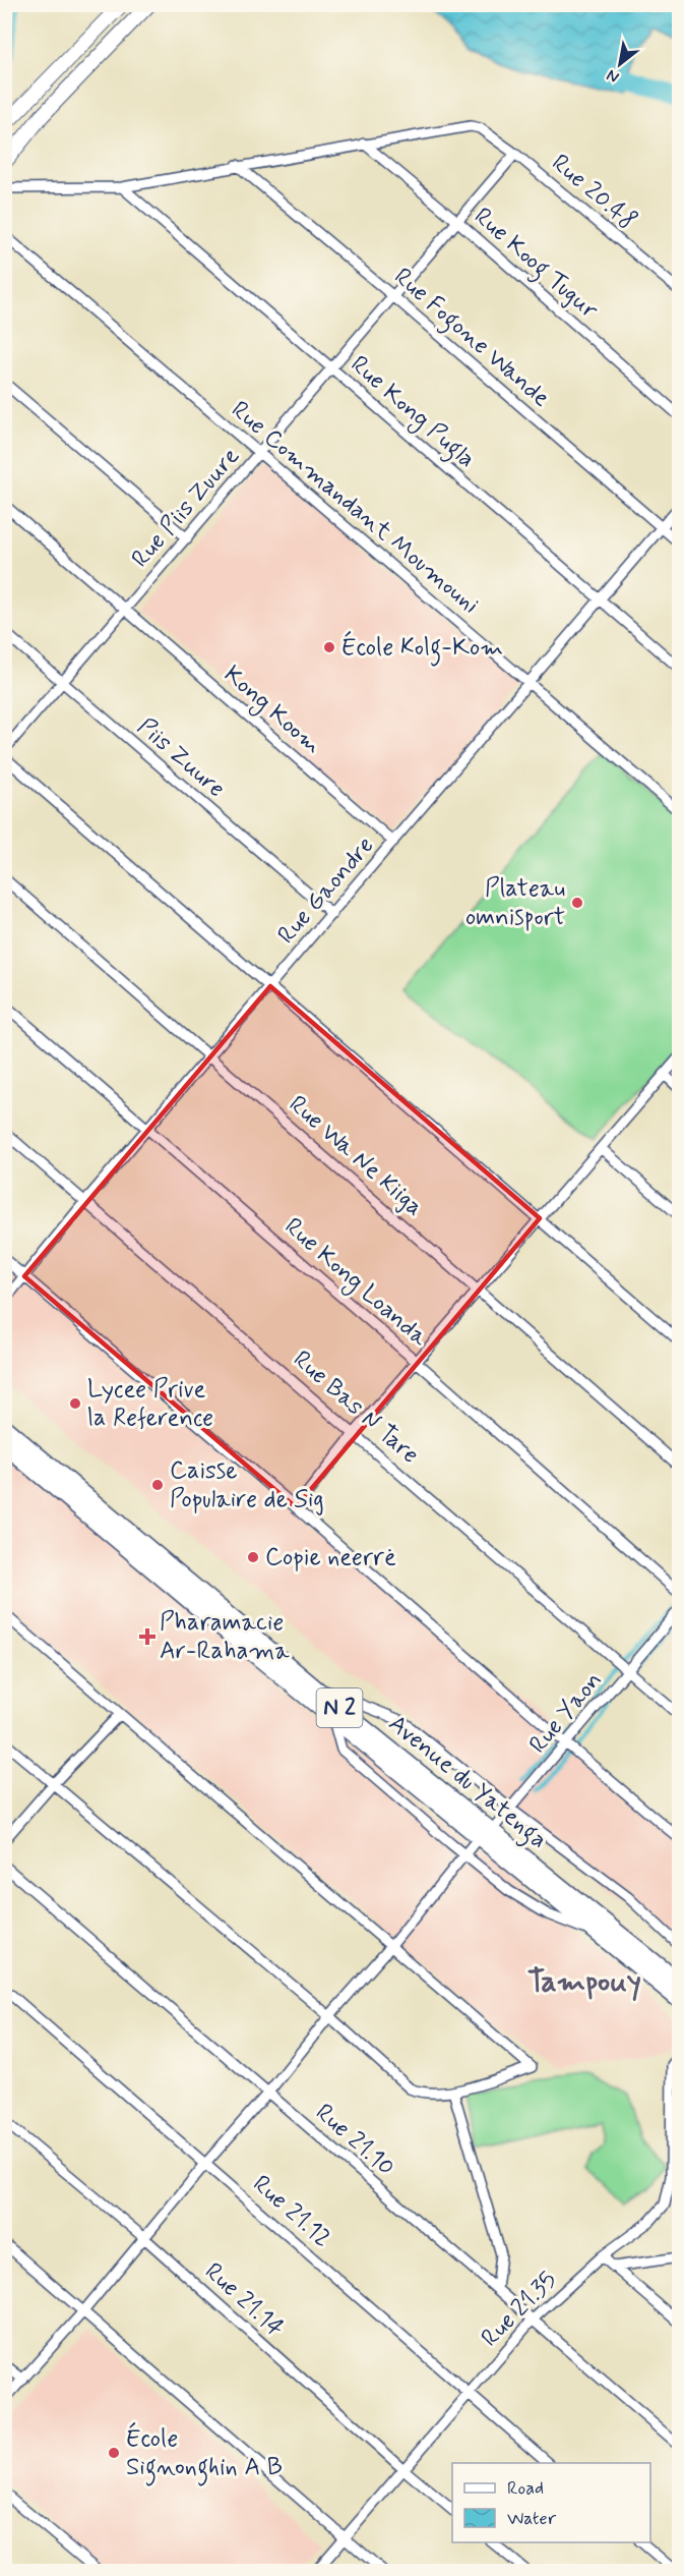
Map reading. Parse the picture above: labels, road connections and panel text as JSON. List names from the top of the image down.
{
  "streets": {
    "main road": ["N 2", "Avenue du Yatenga"],
    "street": [
      "Rue 20.48",
      "Rue Koog Tugur",
      "Rue Fogone Wande",
      "Rue Kong Pugla",
      "Rue Piis Zuure",
      "Rue Commandant Moumouni",
      "Kong Koom",
      "Piis Zuure",
      "Rue Gaondre",
      "Rue Wa Ne Kiiga",
      "Rue Kong Loanda",
      "Rue Bas N Tare",
      "Rue Yaon",
      "Rue 21.10",
      "Rue 21.12",
      "Rue 21.14",
      "Rue 21.35"
    ]
  },
  "crossings": [
    ["Rue 20.48", "Rue Koog Tugur"],
    ["Rue 20.48", "Rue Piis Zuure"],
    ["Rue Koog Tugur", "Rue Piis Zuure"],
    ["Rue Fogone Wande", "Rue Piis Zuure"],
    ["Rue Fogone Wande", "Rue Gaondre"],
    ["Rue Kong Pugla", "Rue Piis Zuure"],
    ["Rue Kong Pugla", "Rue Gaondre"],
    ["Rue Piis Zuure", "Rue Commandant Moumouni"],
    ["Rue Piis Zuure", "Kong Koom"],
    ["Rue Piis Zuure", "Piis Zuure"],
    ["Rue Commandant Moumouni", "Rue Gaondre"],
    ["Kong Koom", "Rue Gaondre"],
    ["Piis Zuure", "Rue Gaondre"],
    ["Rue Gaondre", "Rue Wa Ne Kiiga"],
    ["Rue Gaondre", "Rue Kong Loanda"],
    ["Rue Gaondre", "Rue Bas N Tare"],
    ["Rue Bas N Tare", "Rue Yaon"],
    ["Rue Yaon", "Avenue du Yatenga"],
    ["Rue Yaon", "Rue 21.10"],
    ["Rue Yaon", "Rue 21.12"],
    ["Rue Yaon", "Rue 21.14"],
    ["Rue 21.10", "Rue 21.35"],
    ["Rue 21.12", "Rue 21.35"],
    ["Rue 21.14", "Rue 21.35"]
  ],
  "districts": ["Tampouy"],
  "places": {
    "other": [
      "École Kolg-Kom",
      "Plateau omnisport",
      "Lycee Prive la Reference",
      "Caisse Populaire de Sig",
      "Copie neerrė",
      "École Signonghin A B"
    ],
    "health": ["Pharamacie Ar-Rahama"]
  },
  "legend": ["Road", "Water"],
  "north": "bottom left"
}
